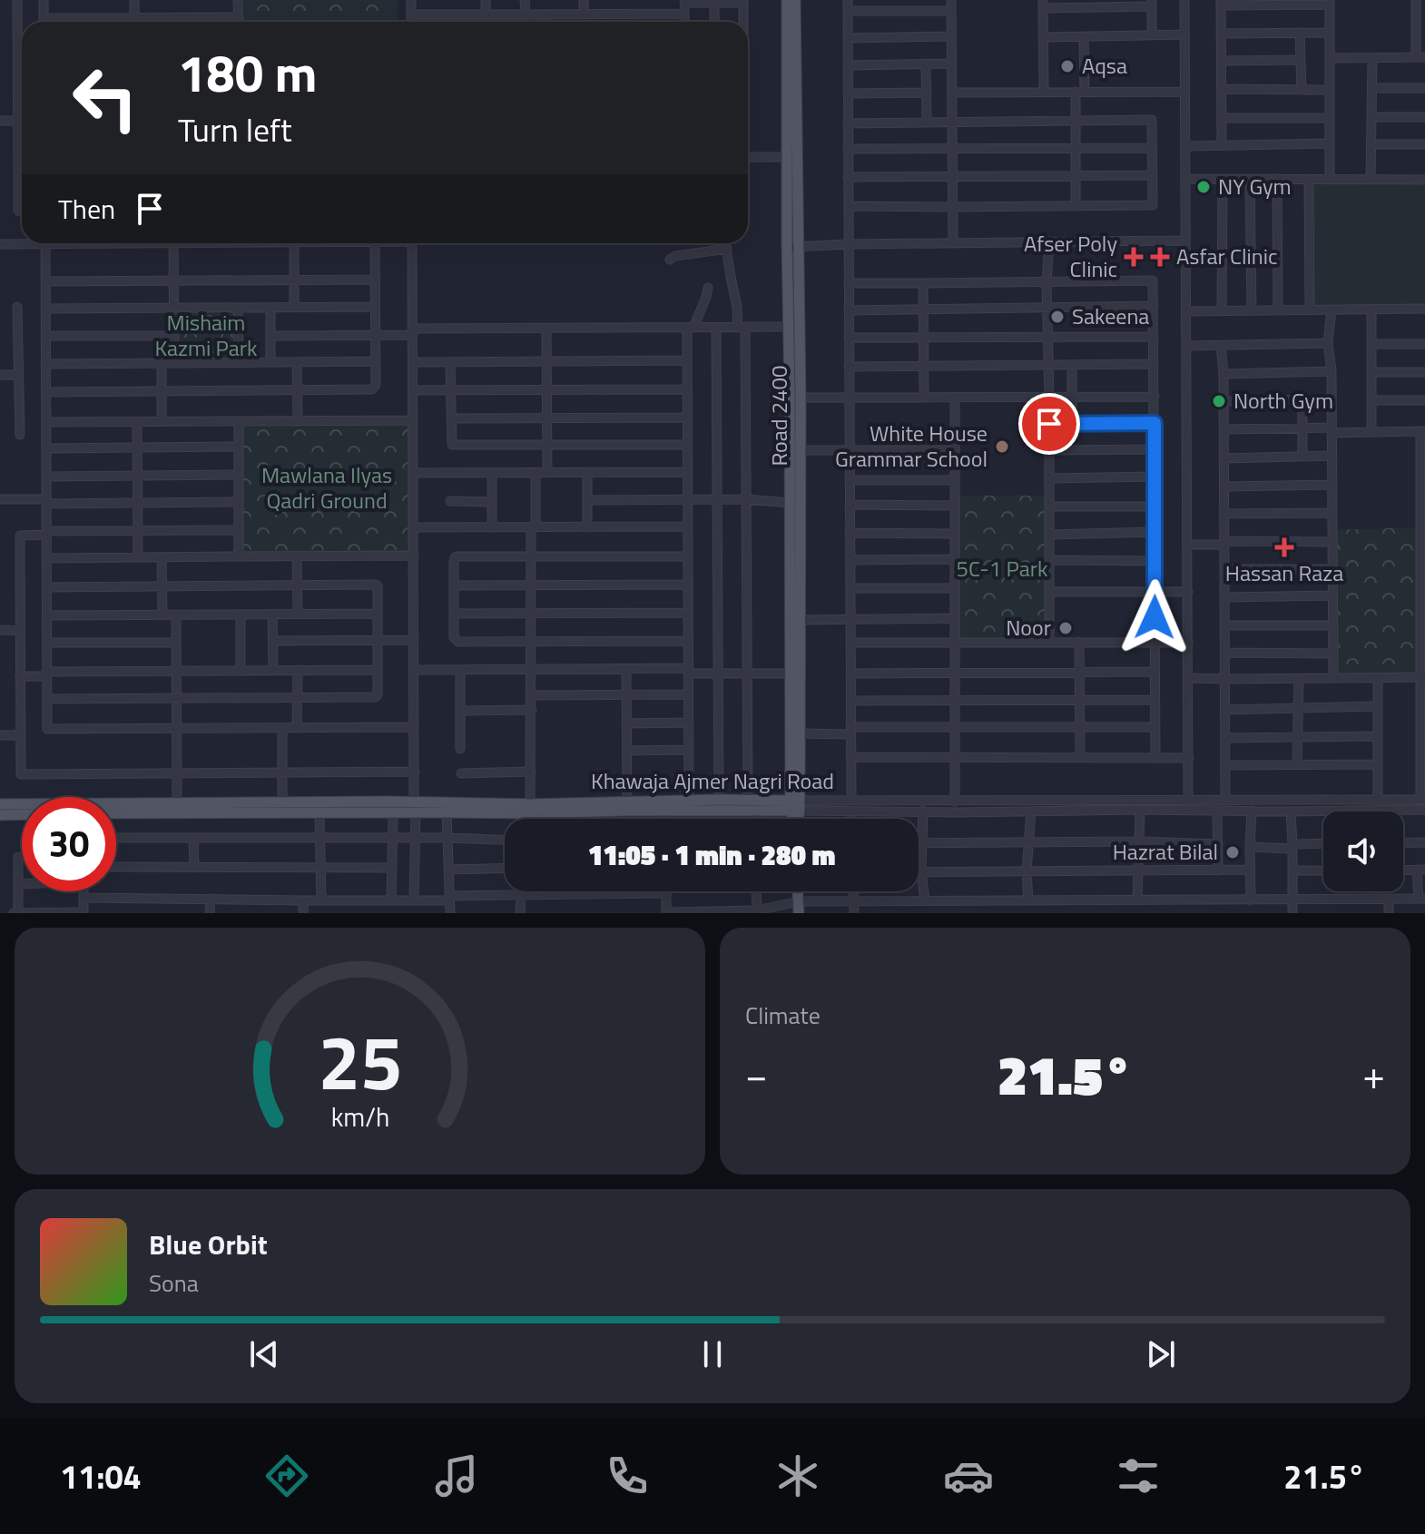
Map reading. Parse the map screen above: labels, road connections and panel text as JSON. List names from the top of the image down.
{
  "streets": {
    "main road": ["Road 2400", "Khawaja Ajmer Nagri Road"]
  },
  "crossings": [
    ["Road 2400", "Khawaja Ajmer Nagri Road"]
  ],
  "parks": ["Mishaim Kazmi Park", "Mawlana Ilyas Qadri Ground", "5C-1 Park"],
  "places": {
    "other": [
      "Aqsa",
      "NY Gym",
      "Sakeena",
      "North Gym",
      "White House Grammar School",
      "Noor",
      "Hazrat Bilal"
    ],
    "health": ["Afser Poly Clinic", "Asfar Clinic", "Hassan Raza"]
  },
  "page": {
    "turn": ["180 m", "Turn left"],
    "then": "Then",
    "limit": "30",
    "trip": "11:05 · 1 min · 280 m",
    "tile": "Climate",
    "heat": ["−", "21.5°", "+"],
    "song": ["Blue Orbit", "Sona"],
    "tabs": ["11:04", "21.5°"],
    "gauge": ["25", "km/h"]
  }
}
